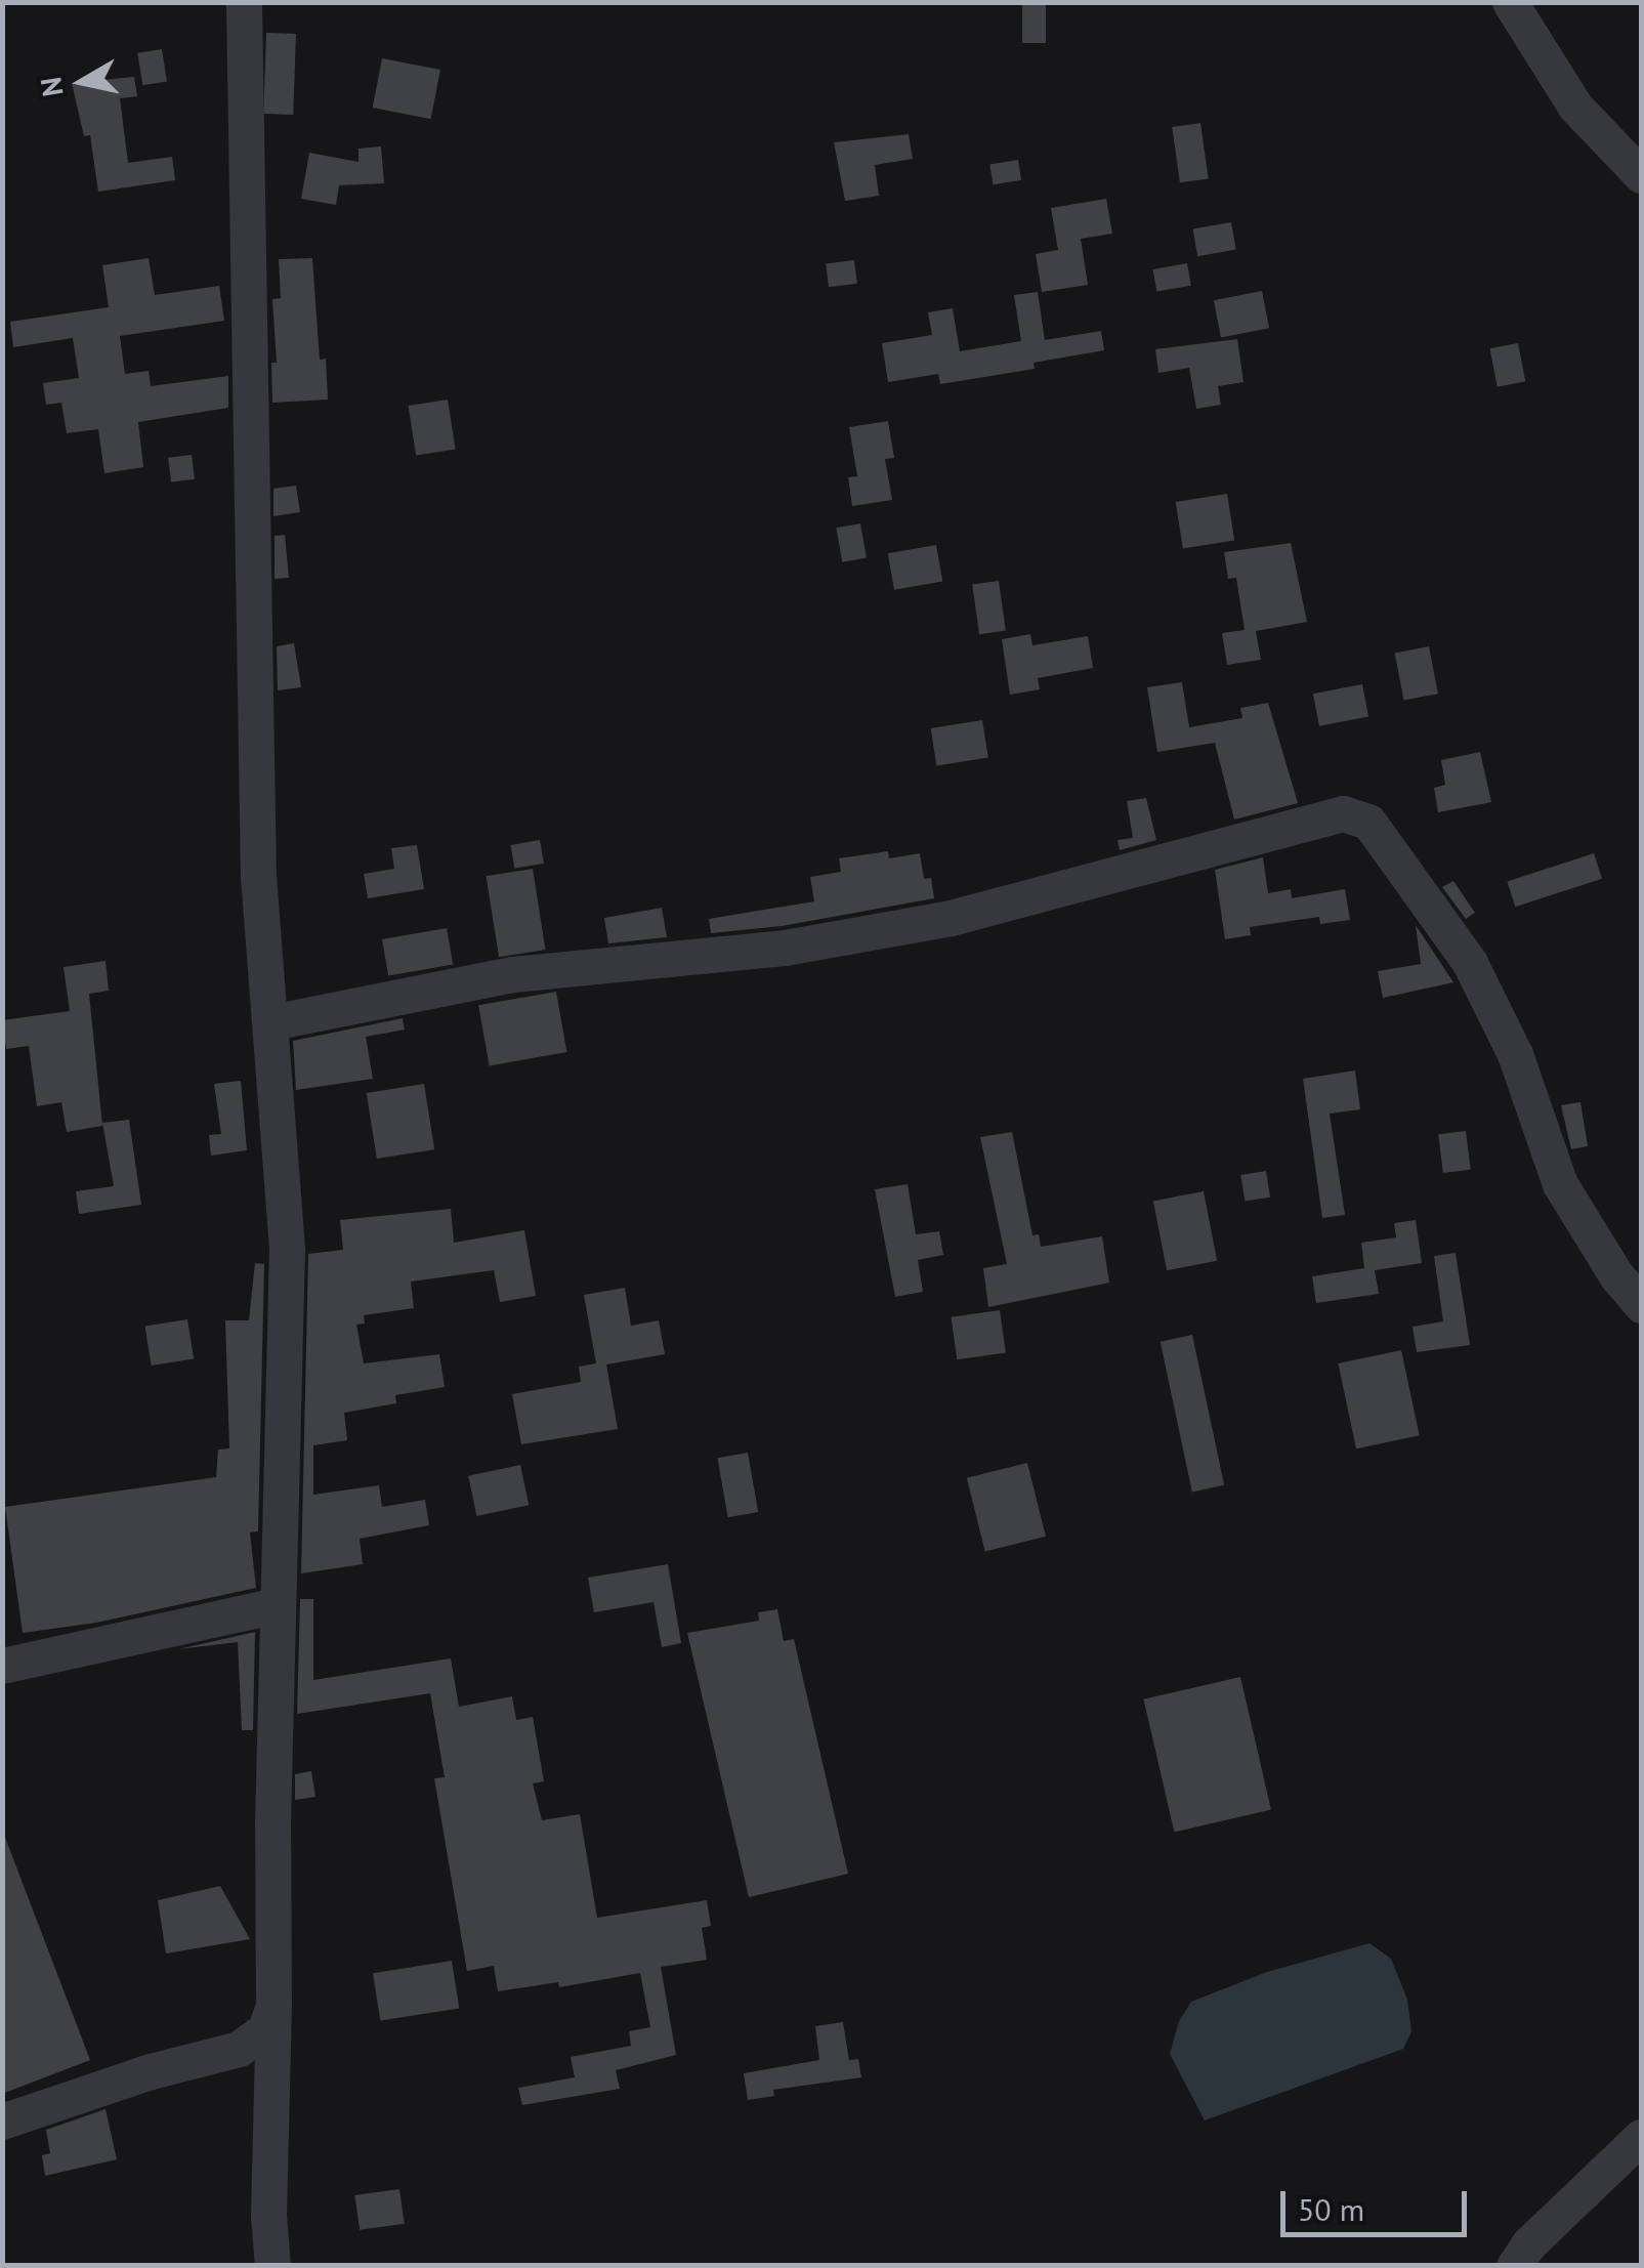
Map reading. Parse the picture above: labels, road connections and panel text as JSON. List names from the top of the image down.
{
  "scale_bar": "50 m",
  "north": "left"
}
